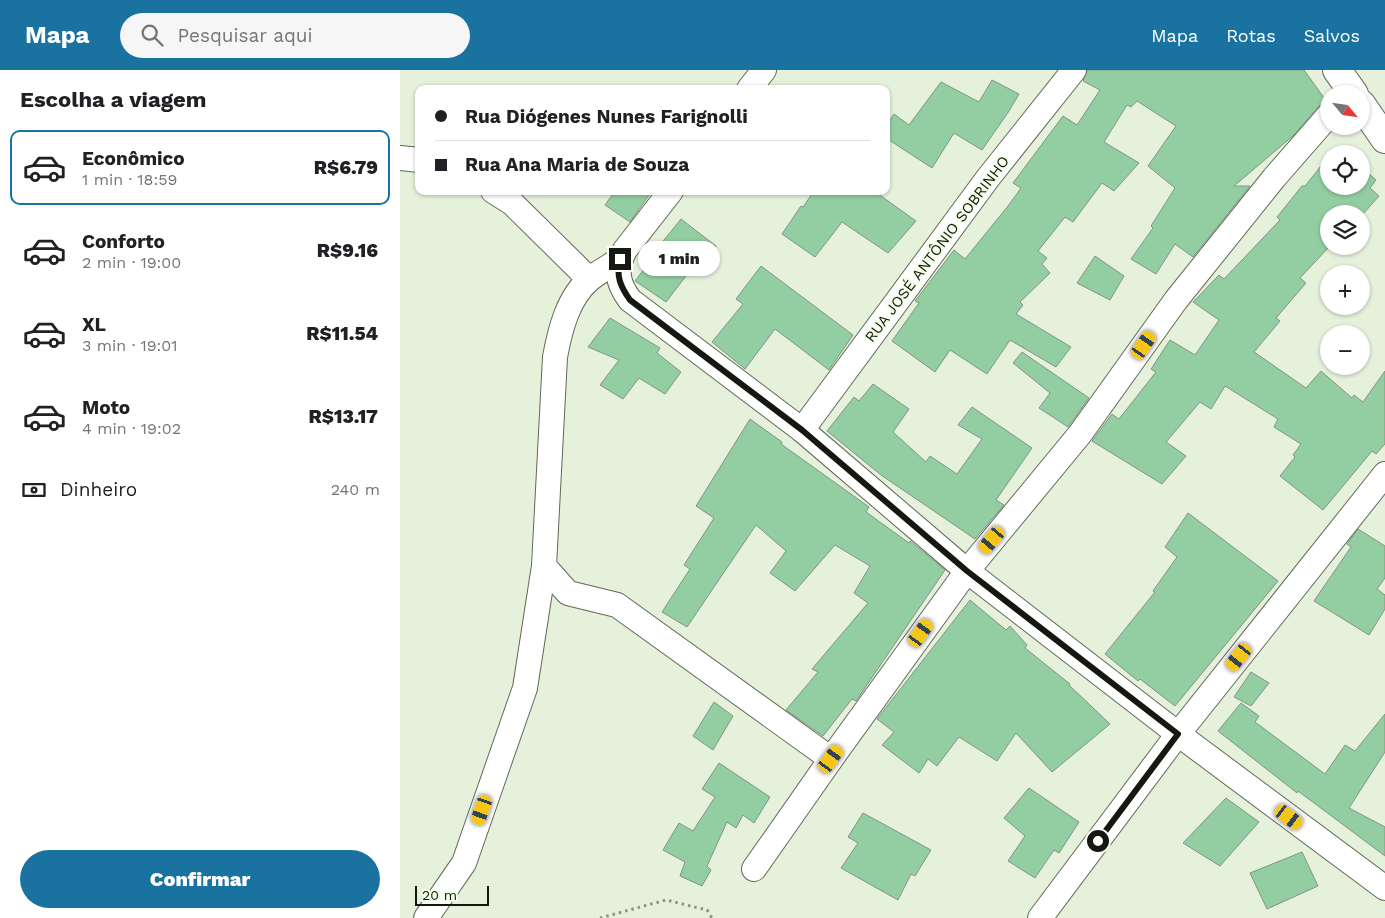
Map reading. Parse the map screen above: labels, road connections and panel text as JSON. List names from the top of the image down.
{
  "streets": {
    "street": ["RUA JOSÉ ANTÔNIO SOBRINHO"]
  },
  "scale_bar": "20 m",
  "north": "bottom right",
  "page": {
    "header": "Mapa",
    "search": "Pesquisar aqui",
    "nav": ["Mapa", "Rotas", "Salvos"],
    "heading": "Escolha a viagem",
    "map_buttons": ["+", "−"],
    "banner": ["Rua Diógenes Nunes Farignolli", "Rua Ana Maria de Souza"],
    "list": [
      {
        "name": "Econômico",
        "note": "1 min · 18:59",
        "value": "R$6.79"
      },
      {
        "name": "Conforto",
        "note": "2 min · 19:00",
        "value": "R$9.16"
      },
      {
        "name": "XL",
        "note": "3 min · 19:01",
        "value": "R$11.54"
      },
      {
        "name": "Moto",
        "note": "4 min · 19:02",
        "value": "R$13.17"
      }
    ],
    "bubble": "1 min",
    "pay": ["Dinheiro", "240 m"],
    "buttons": "Confirmar",
    "scale": "20 m"
  }
}
